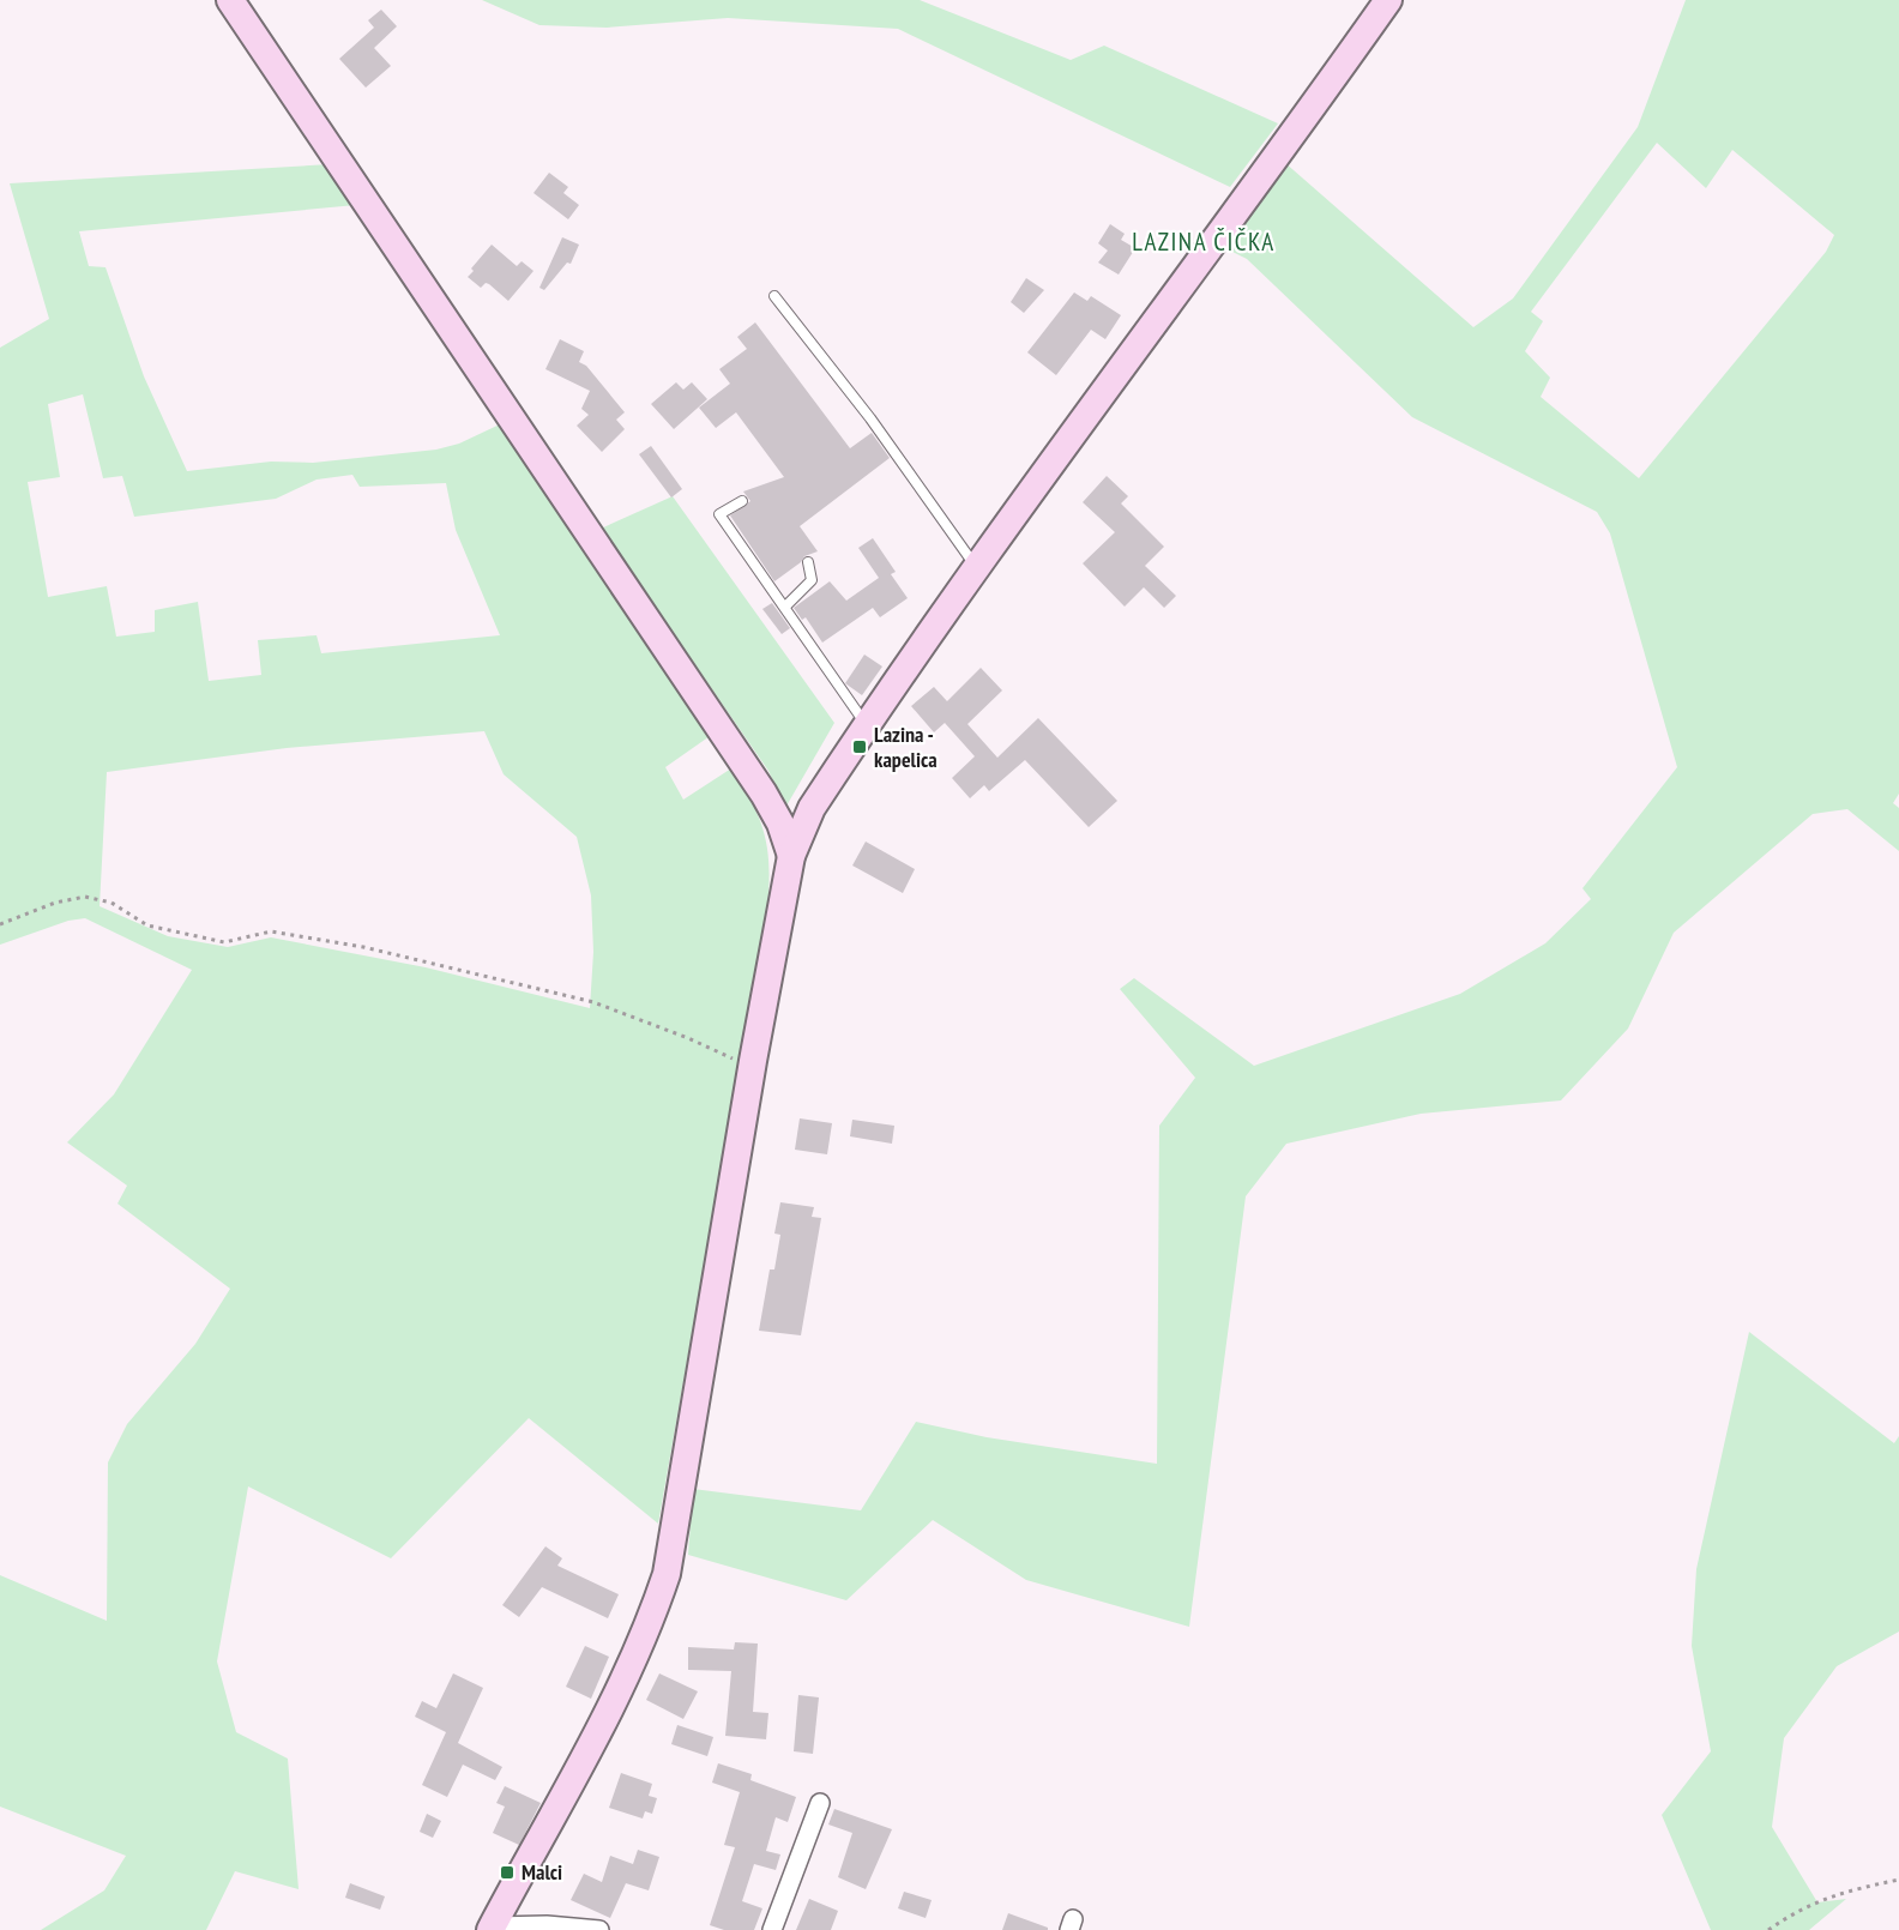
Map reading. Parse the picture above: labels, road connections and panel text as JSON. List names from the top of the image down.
{
  "districts": ["LAZINA ČIČKA"],
  "places": {
    "transit": ["Lazina - kapelica", "Malci"]
  }
}
